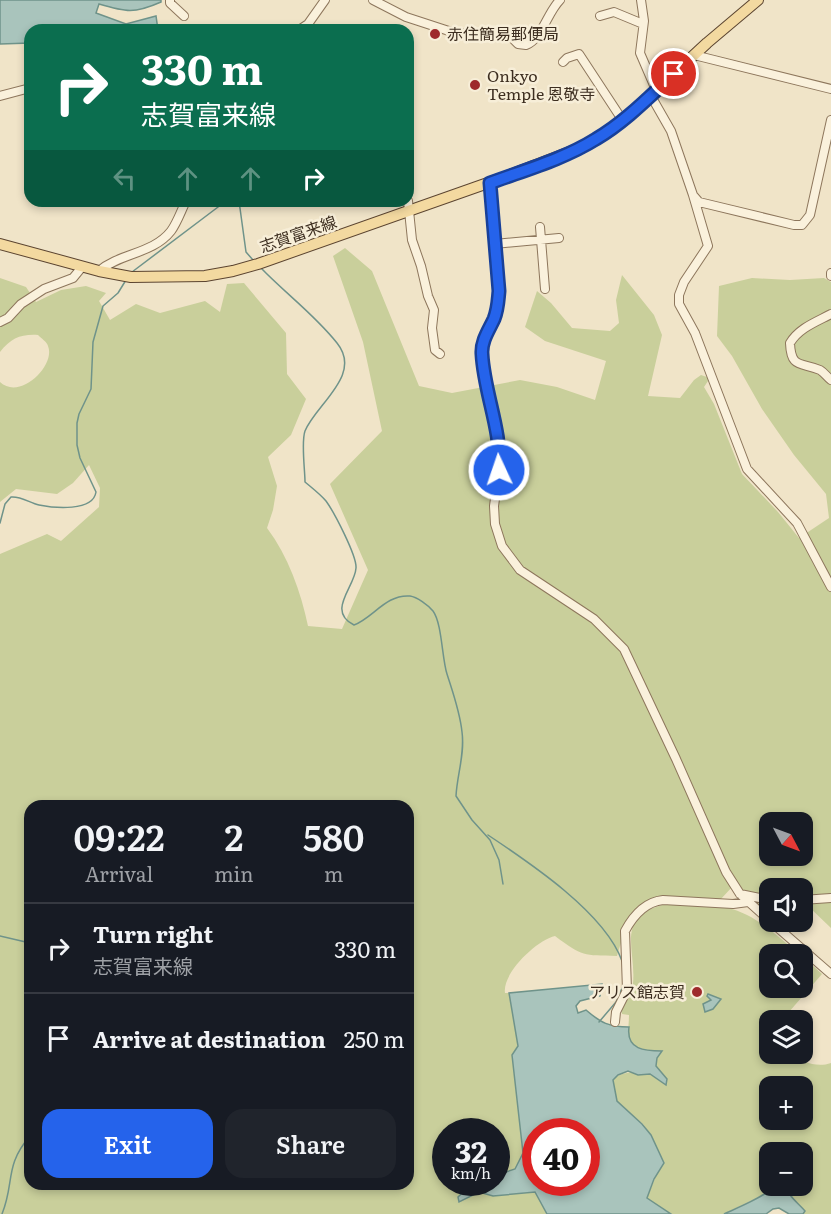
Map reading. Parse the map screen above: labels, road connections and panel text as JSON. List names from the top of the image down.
{
  "streets": {
    "main road": ["志賀富来線"]
  },
  "places": ["赤住簡易郵便局", "Onkyo Temple 恩敬寺", "アリス館志賀"],
  "north": "bottom right",
  "page": {
    "turn": ["330 m", "志賀富来線"],
    "eta": [
      "09:22",
      "Arrival",
      "2",
      "min",
      "580",
      "m"
    ],
    "map_buttons": ["+", "−"],
    "list": [
      {
        "name": "Turn right",
        "note": "志賀富来線",
        "value": "330 m"
      },
      {
        "name": "Arrive at destination",
        "value": "250 m"
      }
    ],
    "buttons": ["Exit", "Share"],
    "speed": "32 km/h",
    "limit": "40"
  }
}
